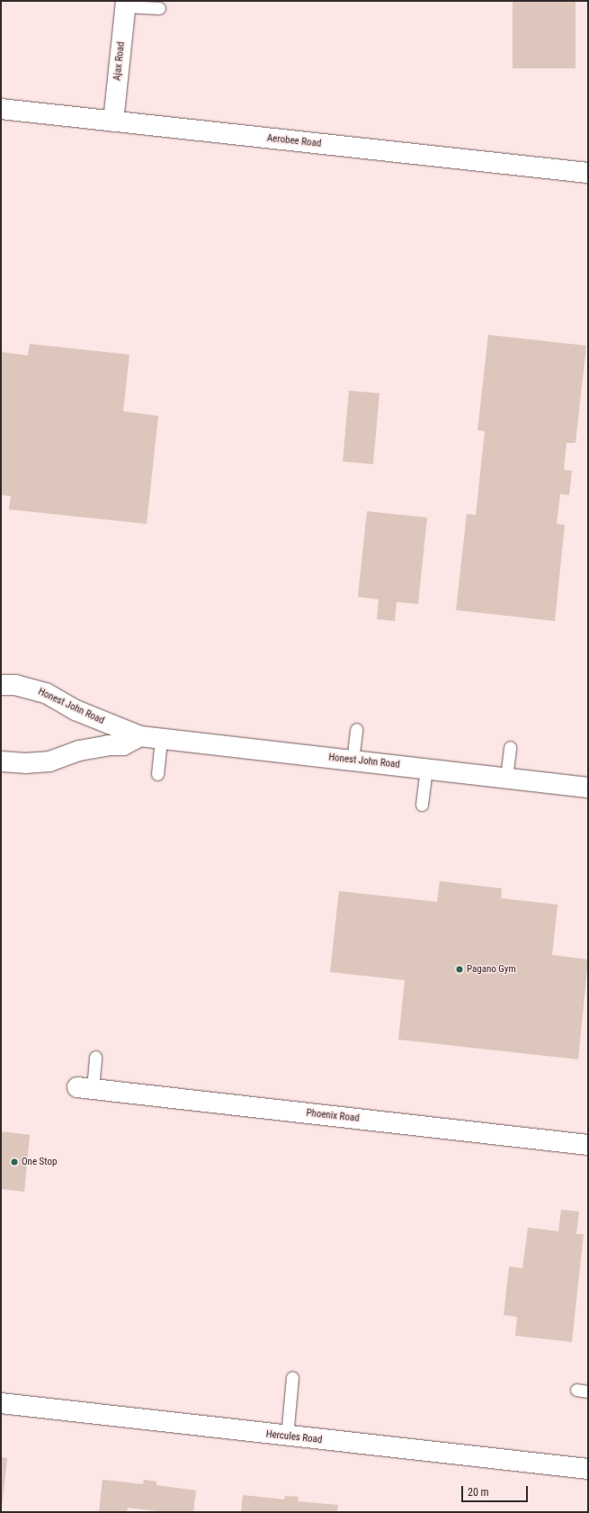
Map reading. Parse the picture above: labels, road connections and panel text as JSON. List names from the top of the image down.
{
  "streets": {
    "street": [
      "Ajax Road",
      "Aerobee Road",
      "Honest John Road",
      "Phoenix Road",
      "Hercules Road"
    ]
  },
  "crossings": [
    ["Ajax Road", "Aerobee Road"]
  ],
  "places": ["Pagano Gym", "One Stop"],
  "scale_bar": "20 m"
}
